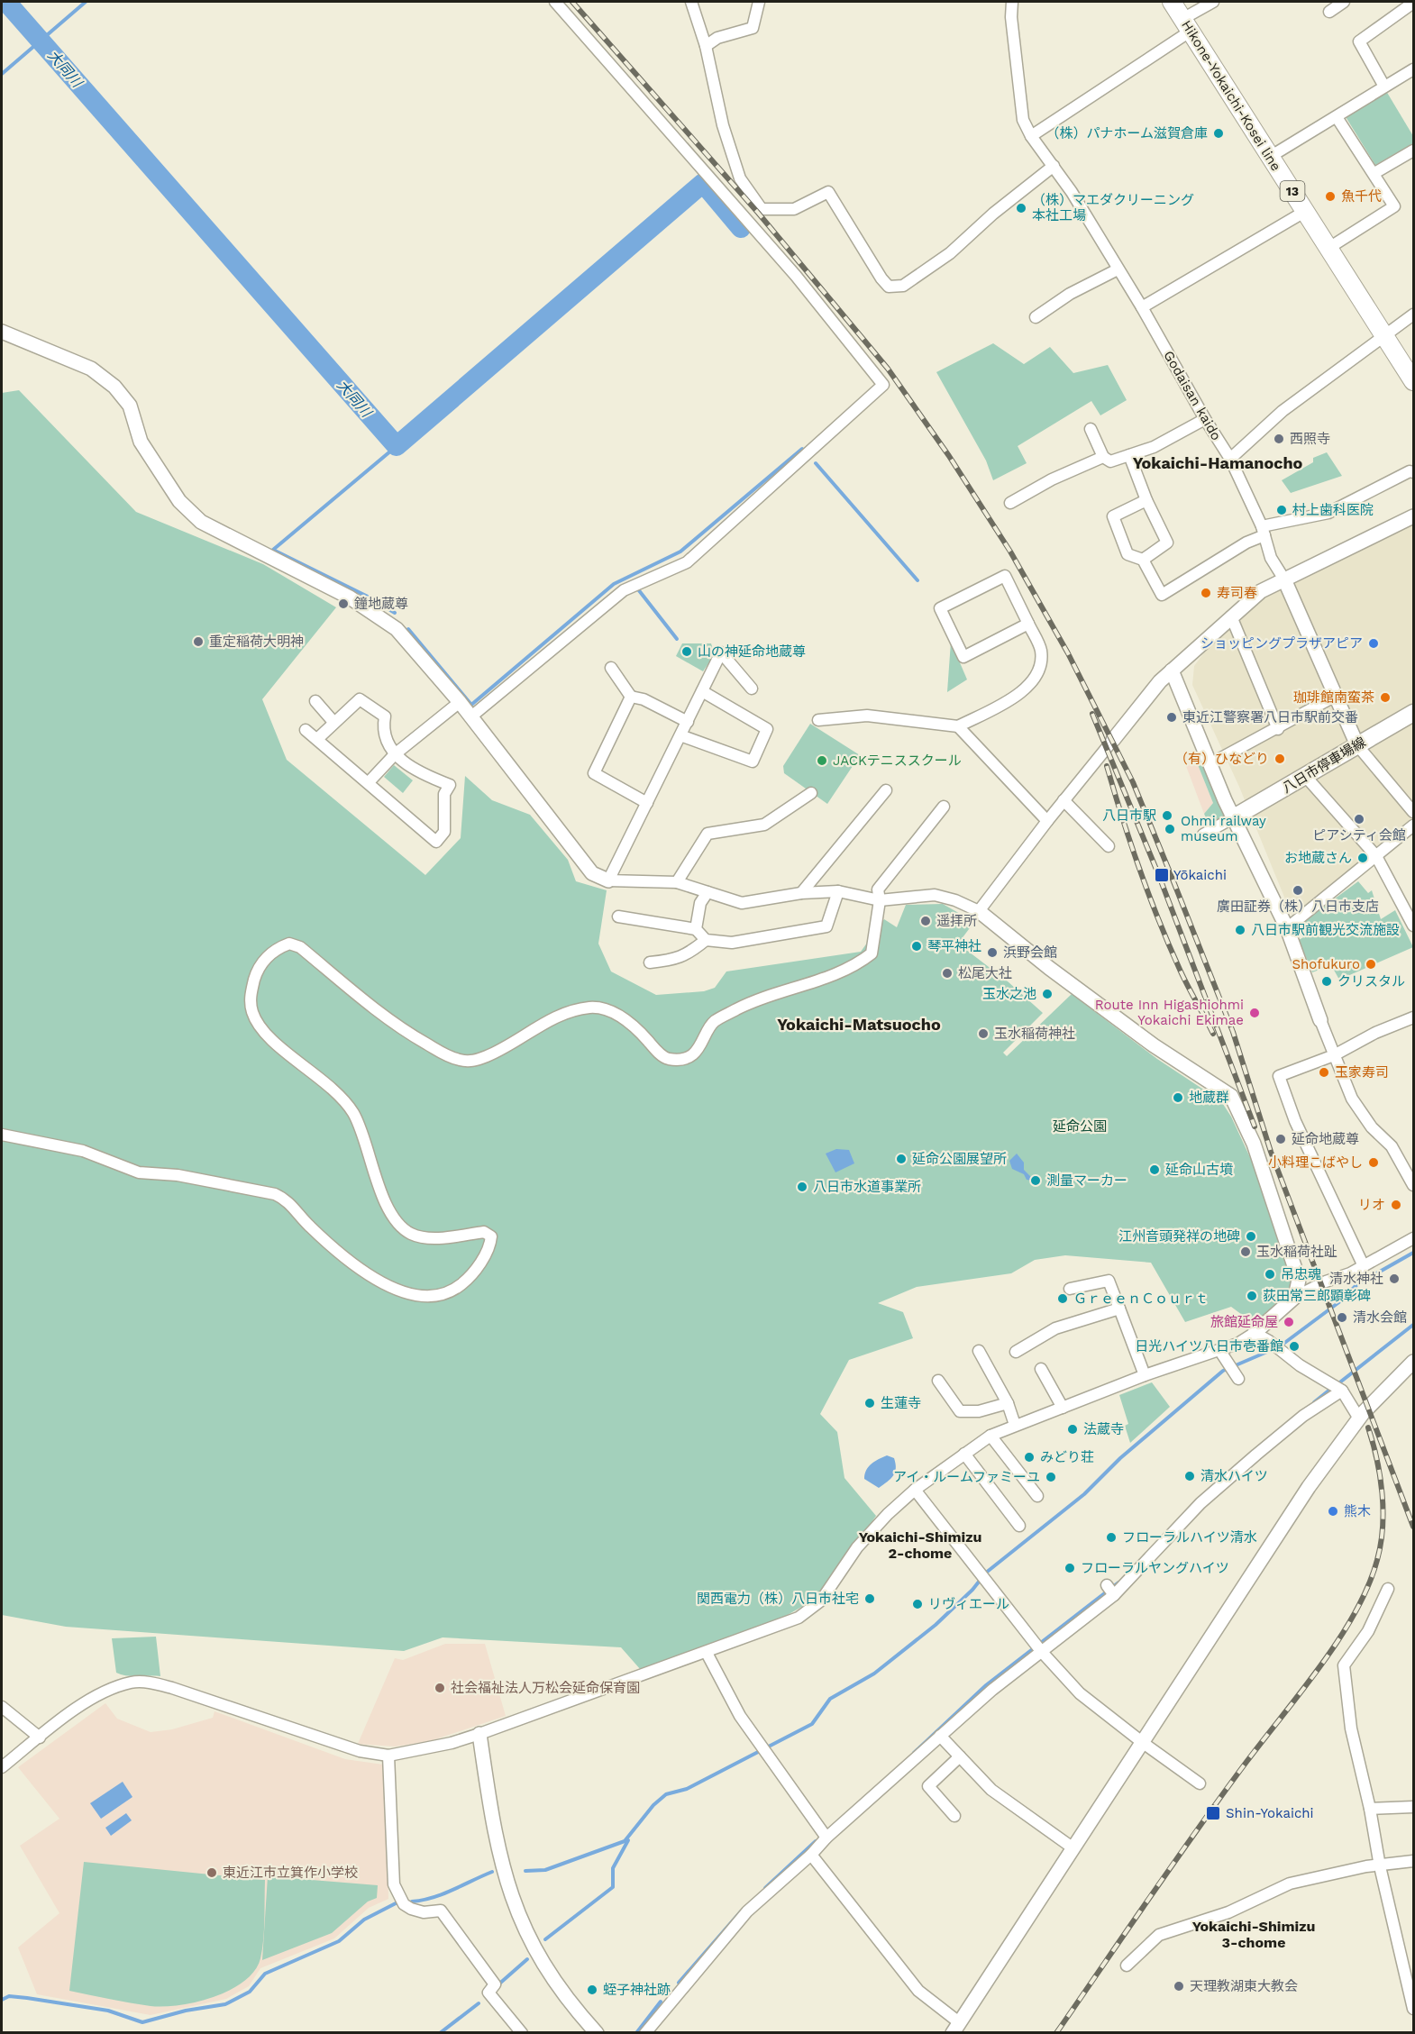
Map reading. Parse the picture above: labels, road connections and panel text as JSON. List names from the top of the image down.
{
  "streets": {
    "main road": ["Hikone-Yokaichi-Kosei line", "13", "八日市停車場線"],
    "street": ["Godaisan kaido"]
  },
  "crossings": [
    ["Godaisan kaido", "八日市停車場線"]
  ],
  "districts": [
    "Yokaichi-Hamanocho",
    "Yokaichi-Matsuocho",
    "Yokaichi-Shimizu 2-chome",
    "Yokaichi-Shimizu 3-chome"
  ],
  "water": ["大同川"],
  "parks": ["延命公園"],
  "places": {
    "other": [
      "（株）パナホーム滋賀倉庫",
      "魚千代",
      "（株）マエダクリーニング 本社工場",
      "西照寺",
      "村上歯科医院",
      "寿司春",
      "鐘地蔵尊",
      "重定稲荷大明神",
      "ショッピングプラザアピア",
      "山の神延命地蔵尊",
      "珈琲館南蛮茶",
      "東近江警察署八日市駅前交番",
      "（有）ひなどり",
      "JACKテニススクール",
      "八日市駅",
      "ピアシティ会館",
      "Ohmi railway museum",
      "お地蔵さん",
      "廣田証券（株）八日市支店",
      "遥拝所",
      "八日市駅前観光交流施設",
      "琴平神社",
      "浜野会館",
      "Shofukuro",
      "松尾大社",
      "クリスタル",
      "玉水之池",
      "Route Inn Higashiohmi Yokaichi Ekimae",
      "玉水稲荷神社",
      "玉家寿司",
      "地蔵群",
      "延命地蔵尊",
      "延命公園展望所",
      "小料理こばやし",
      "延命山古墳",
      "測量マーカー",
      "八日市水道事業所",
      "リオ",
      "江州音頭発祥の地碑",
      "玉水稲荷社趾",
      "吊忠魂",
      "清水神社",
      "荻田常三郎顕彰碑",
      "ＧｒｅｅｎＣｏｕｒｔ",
      "清水会館",
      "旅館延命屋",
      "日光ハイツ八日市壱番館",
      "生蓮寺",
      "法蔵寺",
      "みどり荘",
      "清水ハイツ",
      "アイ・ルームファミーユ",
      "熊木",
      "フローラルハイツ清水",
      "フローラルヤングハイツ",
      "関西電力（株）八日市社宅",
      "リヴィエール",
      "社会福祉法人万松会延命保育園",
      "東近江市立箕作小学校",
      "天理教湖東大教会",
      "蛭子神社跡"
    ],
    "transit": ["Yōkaichi", "Shin-Yokaichi"]
  }
}
